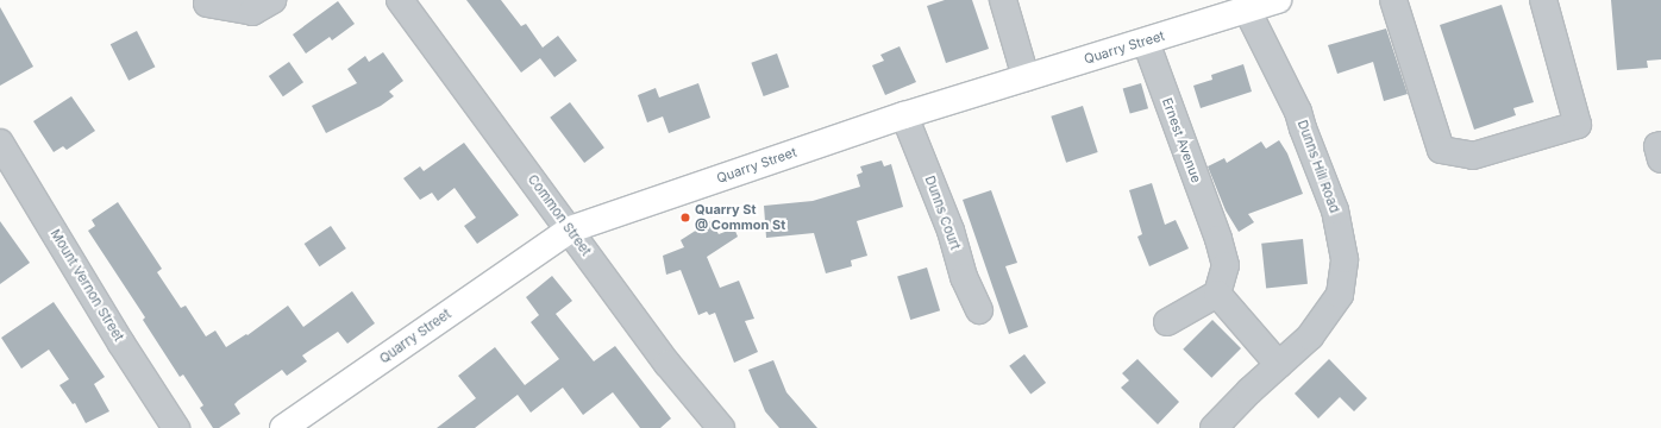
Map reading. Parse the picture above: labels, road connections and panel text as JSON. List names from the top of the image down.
{
  "streets": {
    "main road": ["Quarry Street"],
    "street": [
      "Ernest Avenue",
      "Dunns Hill Road",
      "Dunns Court",
      "Common Street",
      "Mount Vernon Street"
    ]
  },
  "crossings": [
    ["Quarry Street", "Ernest Avenue"],
    ["Quarry Street", "Dunns Hill Road"],
    ["Quarry Street", "Dunns Court"],
    ["Quarry Street", "Common Street"]
  ],
  "places": ["Quarry St @ Common St"]
}
